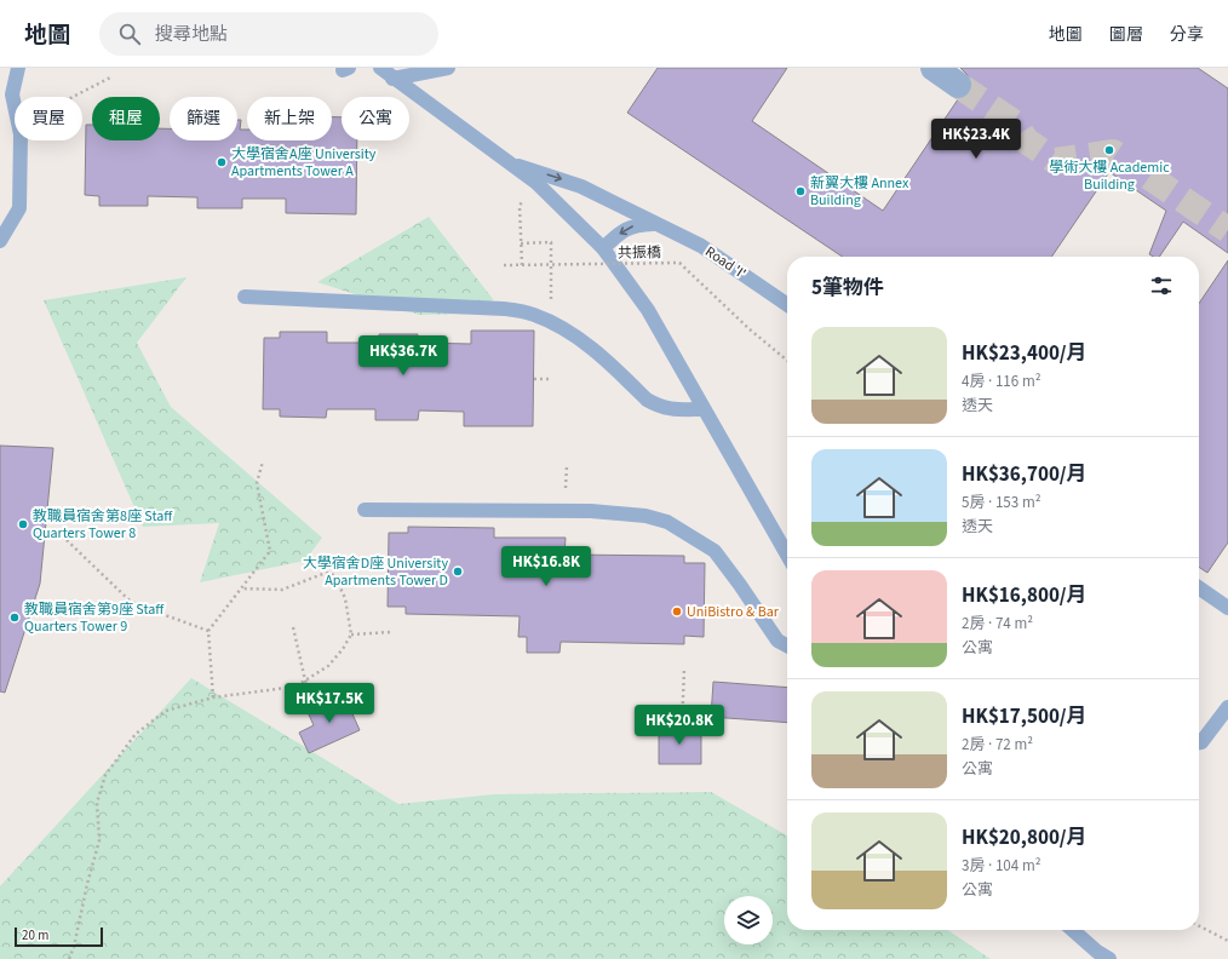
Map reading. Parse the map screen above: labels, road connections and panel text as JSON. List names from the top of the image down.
{
  "streets": {
    "lane": ["Road 'I'"],
    "path": ["共振橋"]
  },
  "places": [
    "學術大樓 Academic Building",
    "大學宿舍A座 University Apartments Tower A",
    "新翼大樓 Annex Building",
    "教職員宿舍第8座 Staff Quarters Tower 8",
    "大學宿舍D座 University Apartments Tower D",
    "UniBistro & Bar",
    "教職員宿舍第9座 Staff Quarters Tower 9"
  ],
  "scale_bar": "20 m",
  "page": {
    "header": "地圖",
    "search": "搜尋地點",
    "nav": ["地圖", "圖層", "分享"],
    "chip": [
      "買屋",
      "租屋",
      "篩選",
      "新上架",
      "公寓"
    ],
    "price": [
      "HK$23.4K",
      "HK$36.7K",
      "HK$16.8K",
      "HK$17.5K",
      "HK$20.8K"
    ],
    "heading": "5筆物件",
    "list": [
      {
        "name": "HK$23,400/月",
        "note": "4房 · 116 m² · 透天"
      },
      {
        "name": "HK$36,700/月",
        "note": "5房 · 153 m² · 透天"
      },
      {
        "name": "HK$16,800/月",
        "note": "2房 · 74 m² · 公寓"
      },
      {
        "name": "HK$17,500/月",
        "note": "2房 · 72 m² · 公寓"
      },
      {
        "name": "HK$20,800/月",
        "note": "3房 · 104 m² · 公寓"
      }
    ],
    "scale": "20 m"
  }
}
